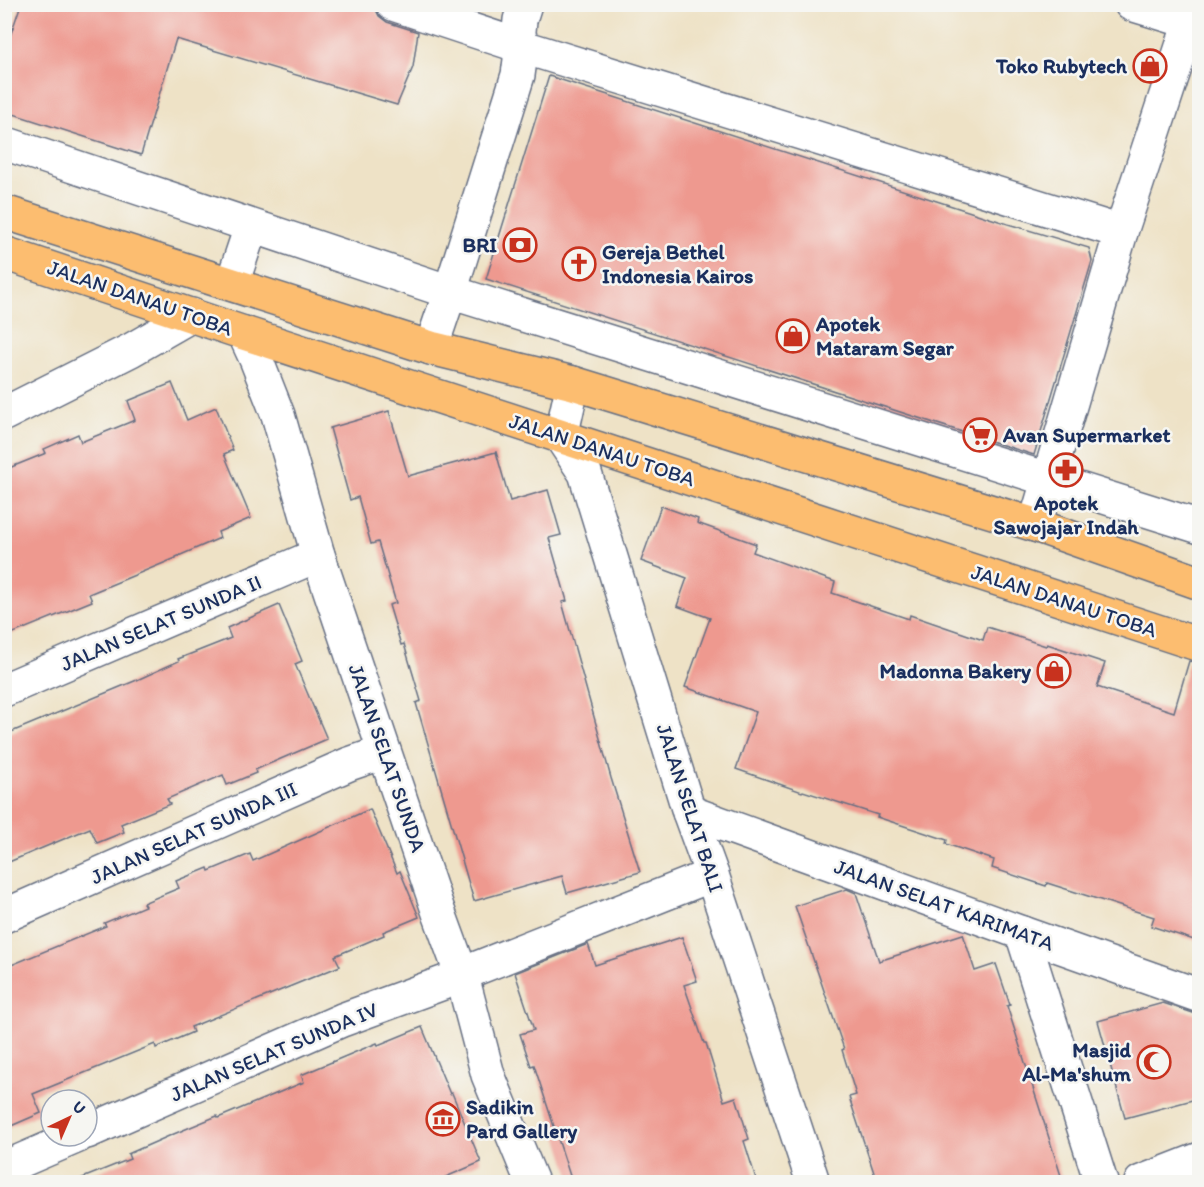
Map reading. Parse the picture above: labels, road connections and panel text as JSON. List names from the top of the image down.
{
  "streets": {
    "main road": ["JALAN DANAU TOBA"],
    "street": [
      "JALAN SELAT SUNDA II",
      "JALAN SELAT SUNDA",
      "JALAN SELAT BALI",
      "JALAN SELAT SUNDA III",
      "JALAN SELAT KARIMATA",
      "JALAN SELAT SUNDA IV"
    ]
  },
  "crossings": [
    ["JALAN DANAU TOBA", "JALAN SELAT SUNDA"],
    ["JALAN DANAU TOBA", "JALAN SELAT BALI"],
    ["JALAN SELAT SUNDA II", "JALAN SELAT SUNDA"],
    ["JALAN SELAT SUNDA", "JALAN SELAT SUNDA III"],
    ["JALAN SELAT SUNDA", "JALAN SELAT SUNDA IV"],
    ["JALAN SELAT BALI", "JALAN SELAT KARIMATA"],
    ["JALAN SELAT BALI", "JALAN SELAT SUNDA IV"]
  ],
  "places": {
    "shop": ["Toko Rubytech", "Apotek Mataram Segar", "Madonna Bakery"],
    "bank": ["BRI"],
    "church": ["Gereja Bethel Indonesia Kairos"],
    "supermarket": ["Avan Supermarket"],
    "pharmacy": ["Apotek Sawojajar Indah"],
    "mosque": ["Masjid Al-Ma'shum"],
    "museum": ["Sadikin Pard Gallery"]
  },
  "north": "top right"
}
